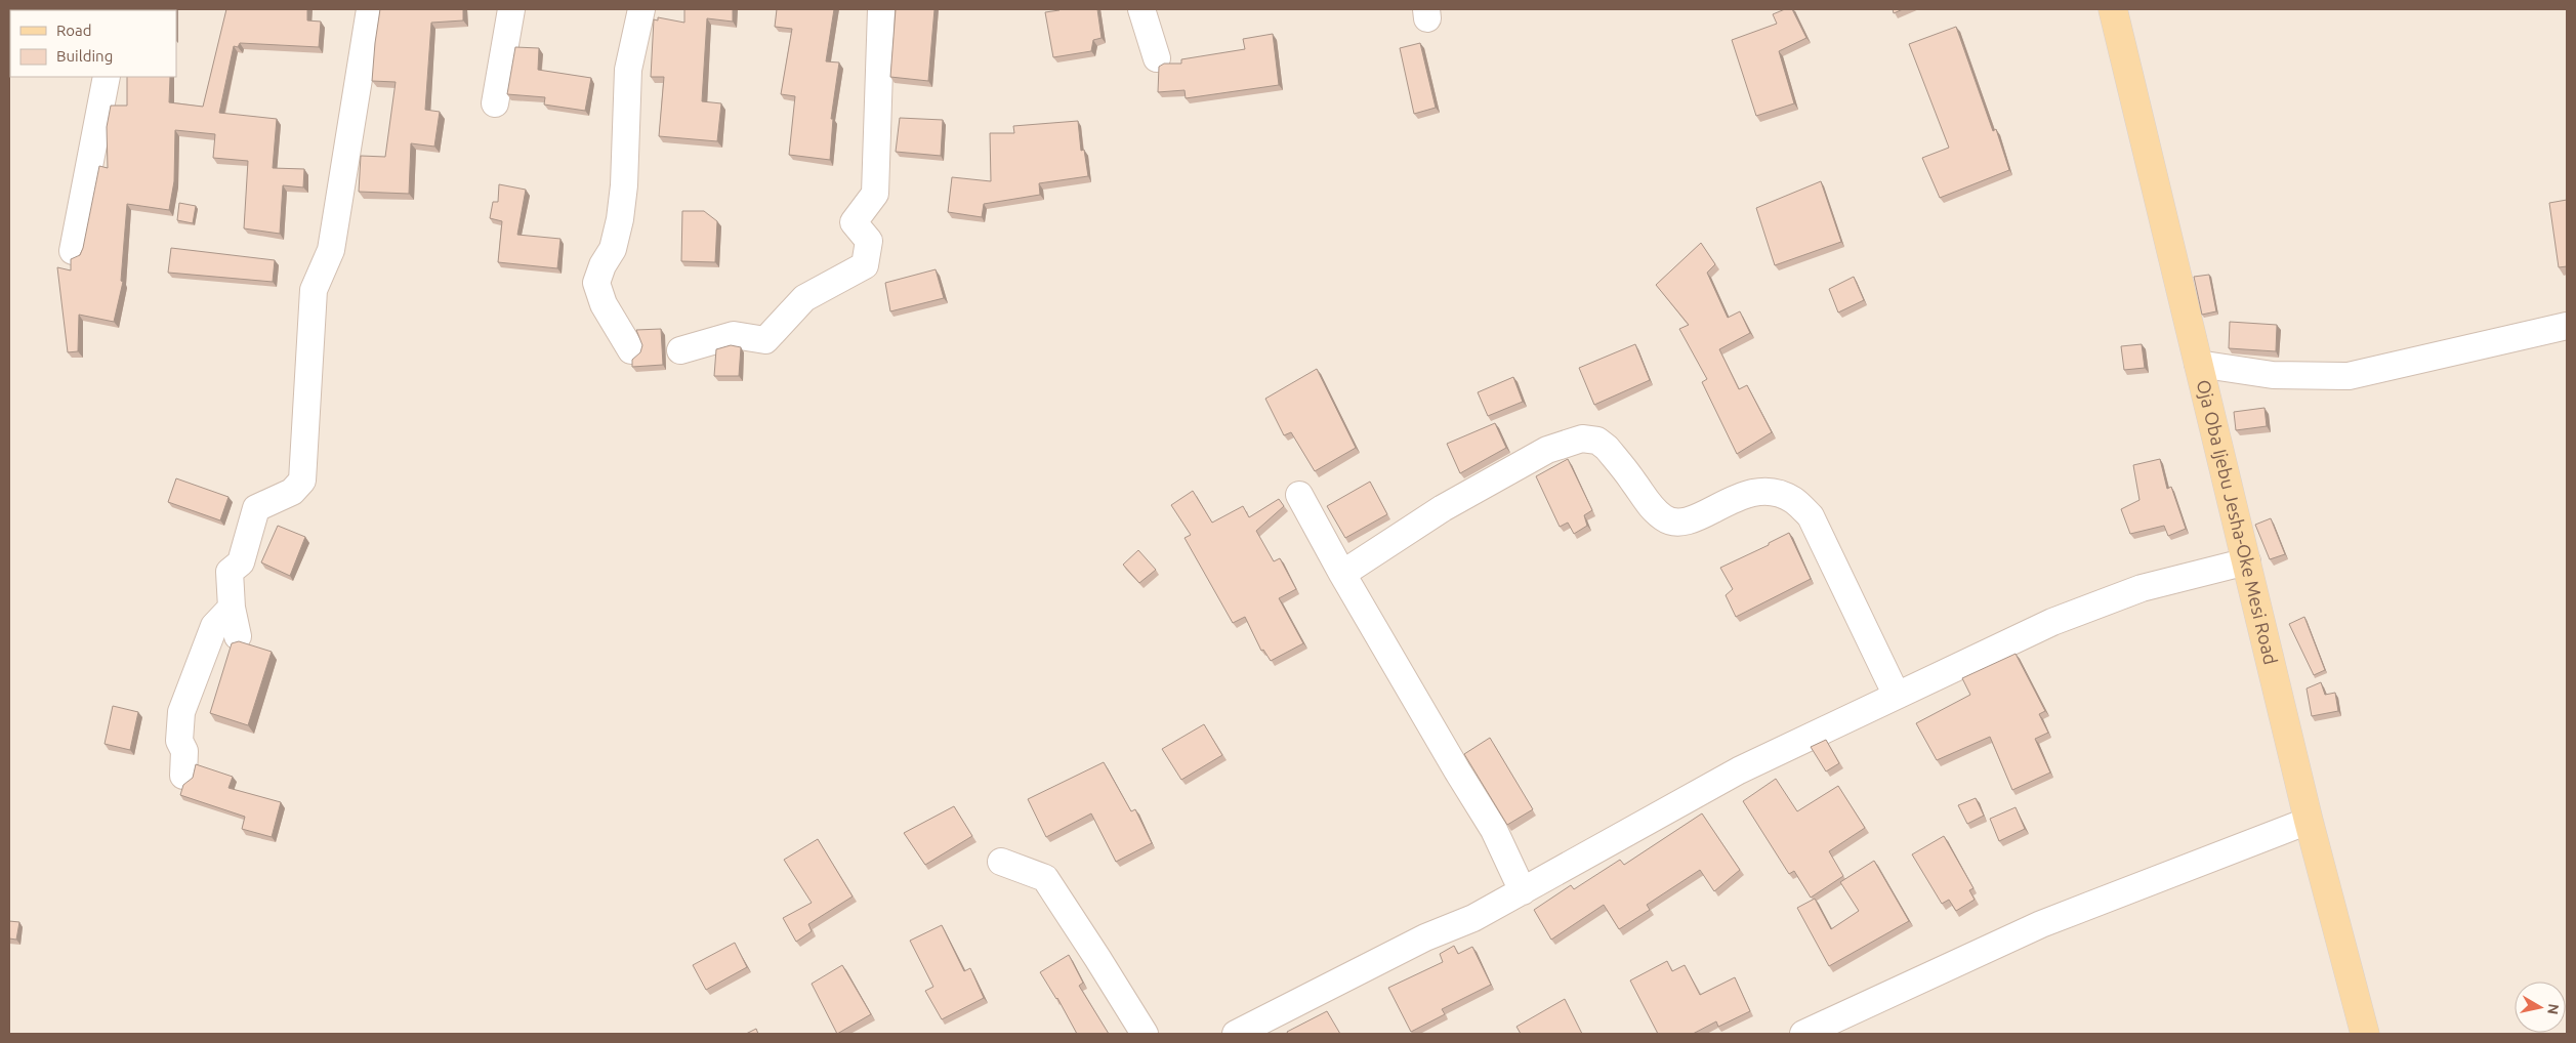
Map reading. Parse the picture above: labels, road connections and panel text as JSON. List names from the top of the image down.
{
  "streets": {
    "main road": ["Oja Oba Ijebu Jesha-Oke Mesi Road"]
  },
  "legend": ["Road", "Building"],
  "north": "right"
}
